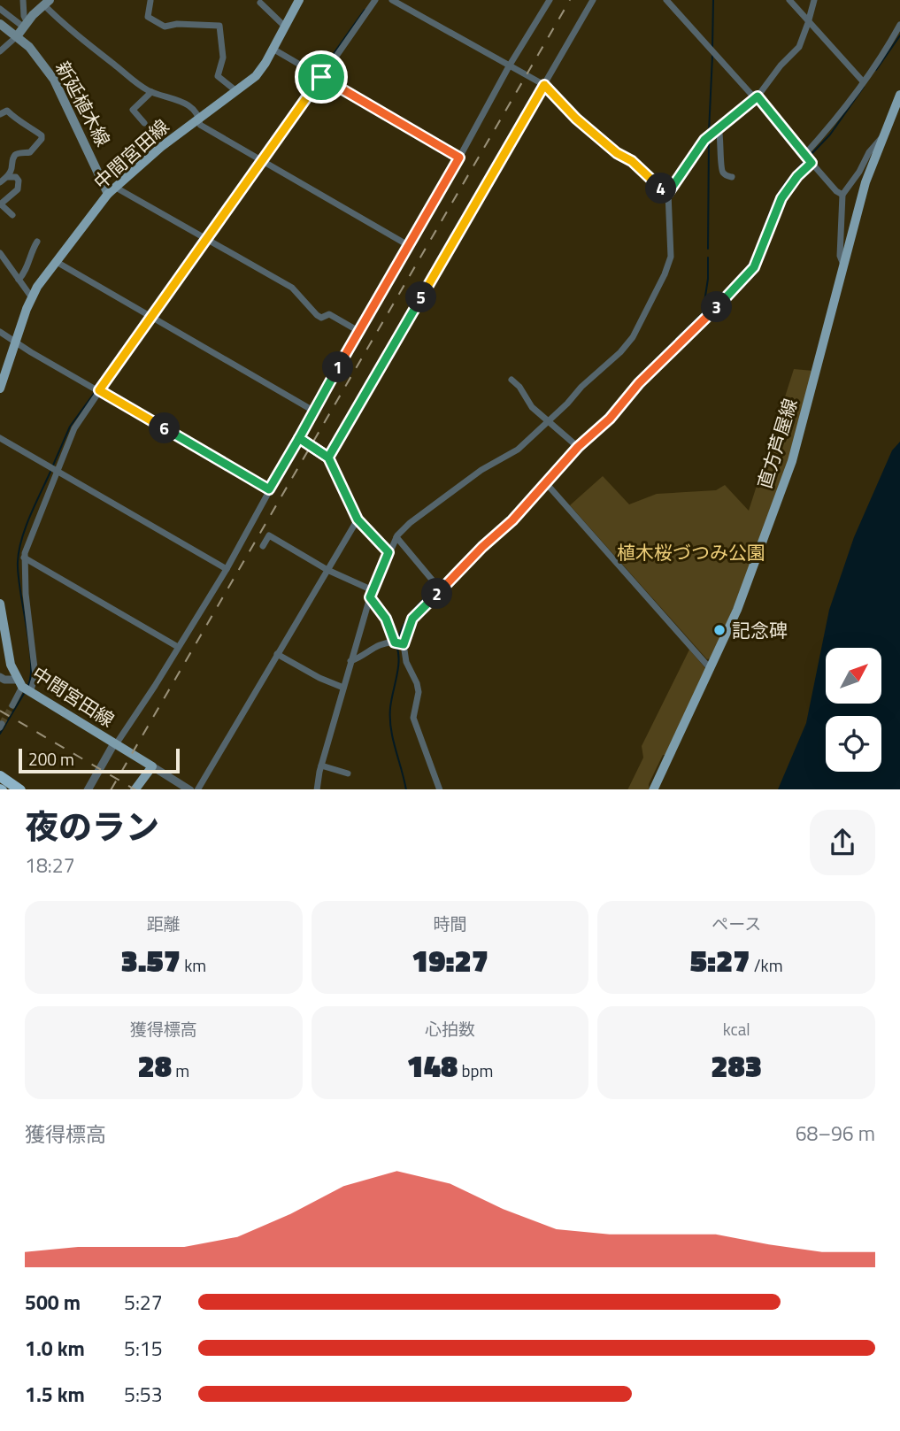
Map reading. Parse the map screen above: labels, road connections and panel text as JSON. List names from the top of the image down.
{
  "streets": {
    "main road": ["新延植木線", "中間宮田線", "直方芦屋線"]
  },
  "crossings": [
    ["新延植木線", "中間宮田線"]
  ],
  "parks": ["植木桜づつみ公園"],
  "places": ["記念碑"],
  "scale_bar": "200 m",
  "north": "top right",
  "page": {
    "pins": [
      "4",
      "5",
      "3",
      "1",
      "6",
      "2"
    ],
    "scale": "200 m",
    "heading": ["夜のラン", "18:27"],
    "stats": [
      ["距離", "3.57 km"],
      ["時間", "19:27"],
      ["ペース", "5:27 /km"],
      ["獲得標高", "28 m"],
      ["心拍数", "148 bpm"],
      ["kcal", "283"]
    ],
    "chart": ["獲得標高", "68–96 m"],
    "list": [
      {
        "name": "500 m",
        "note": "5:27"
      },
      {
        "name": "1.0 km",
        "note": "5:15"
      },
      {
        "name": "1.5 km",
        "note": "5:53"
      }
    ]
  }
}
